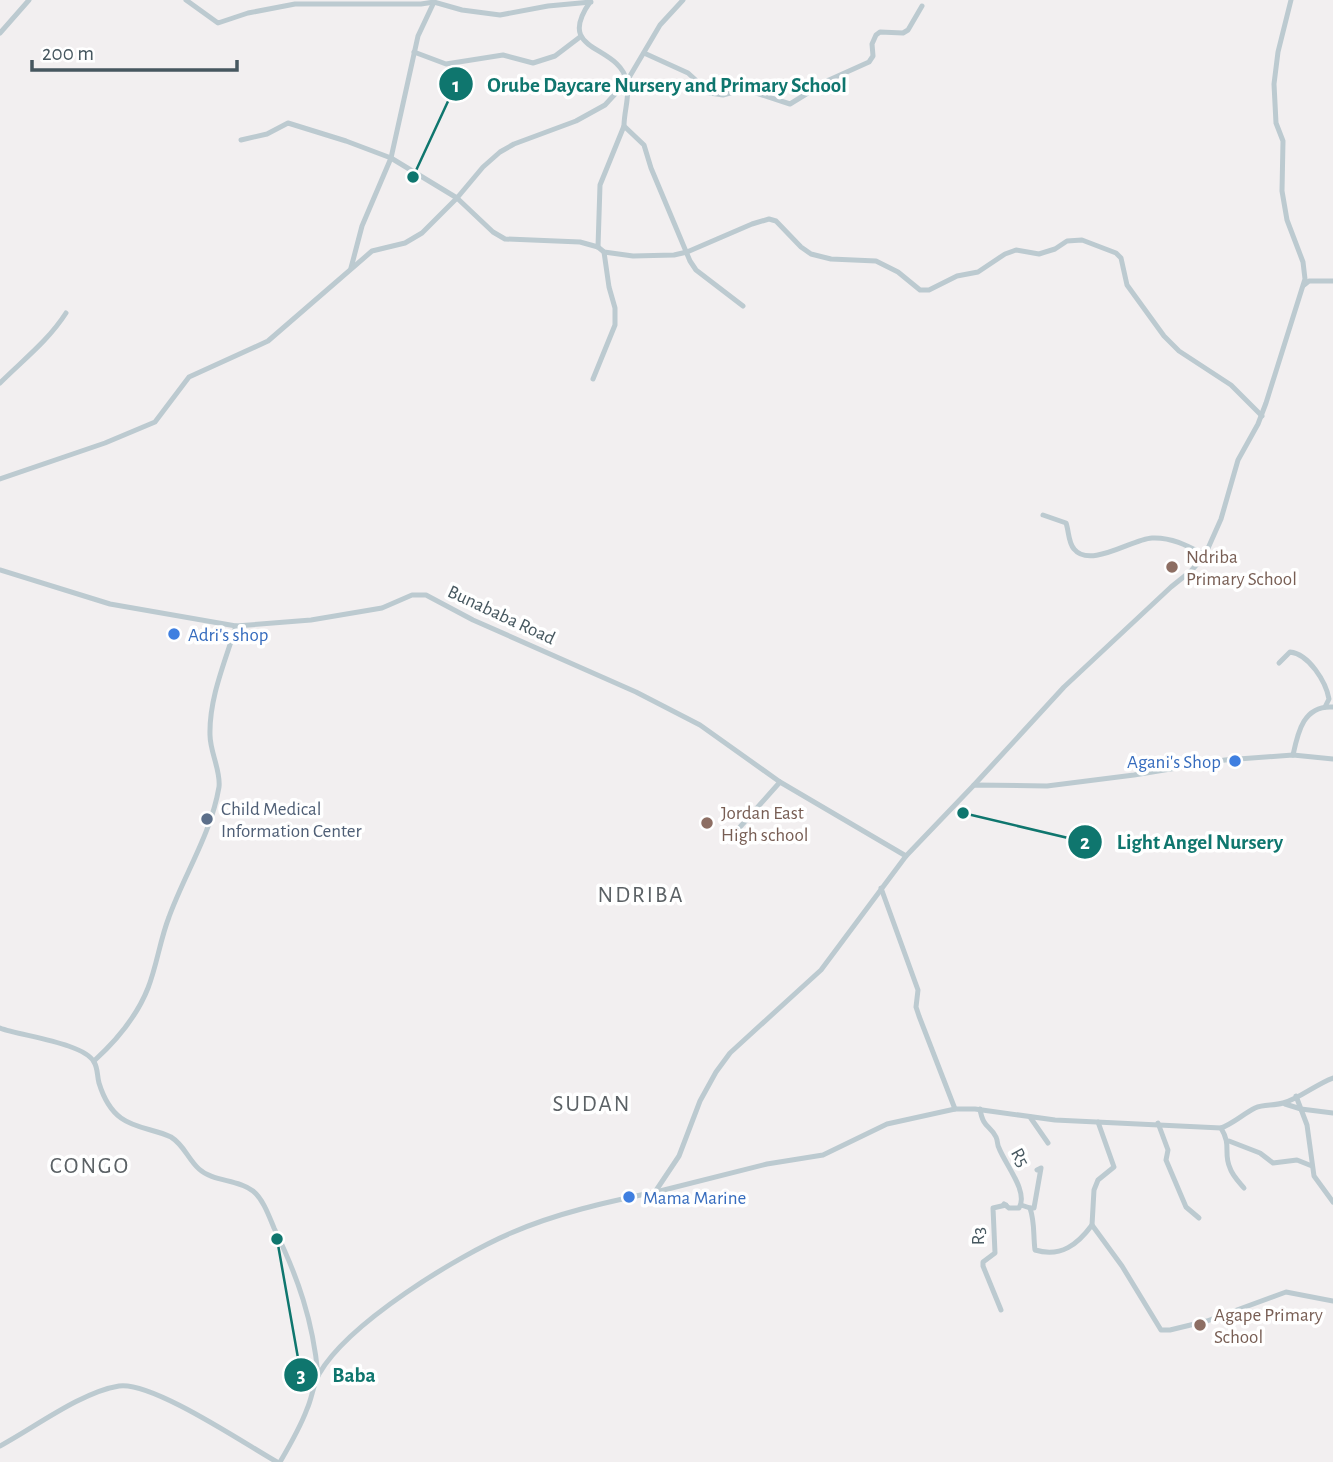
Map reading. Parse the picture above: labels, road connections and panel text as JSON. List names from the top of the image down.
{
  "streets": {
    "street": ["Bunababa Road", "R5", "R3"]
  },
  "crossings": [
    ["R5", "R3"]
  ],
  "districts": ["NDRIBA", "SUDAN", "CONGO"],
  "places": [
    "Orube Daycare Nursery and Primary School",
    "Ndriba Primary School",
    "Adri's shop",
    "Agani's Shop",
    "Light Angel Nursery",
    "Child Medical Information Center",
    "Jordan East High school",
    "Mama Marine",
    "Baba",
    "Agape Primary School"
  ],
  "scale_bar": "200 m"
}
